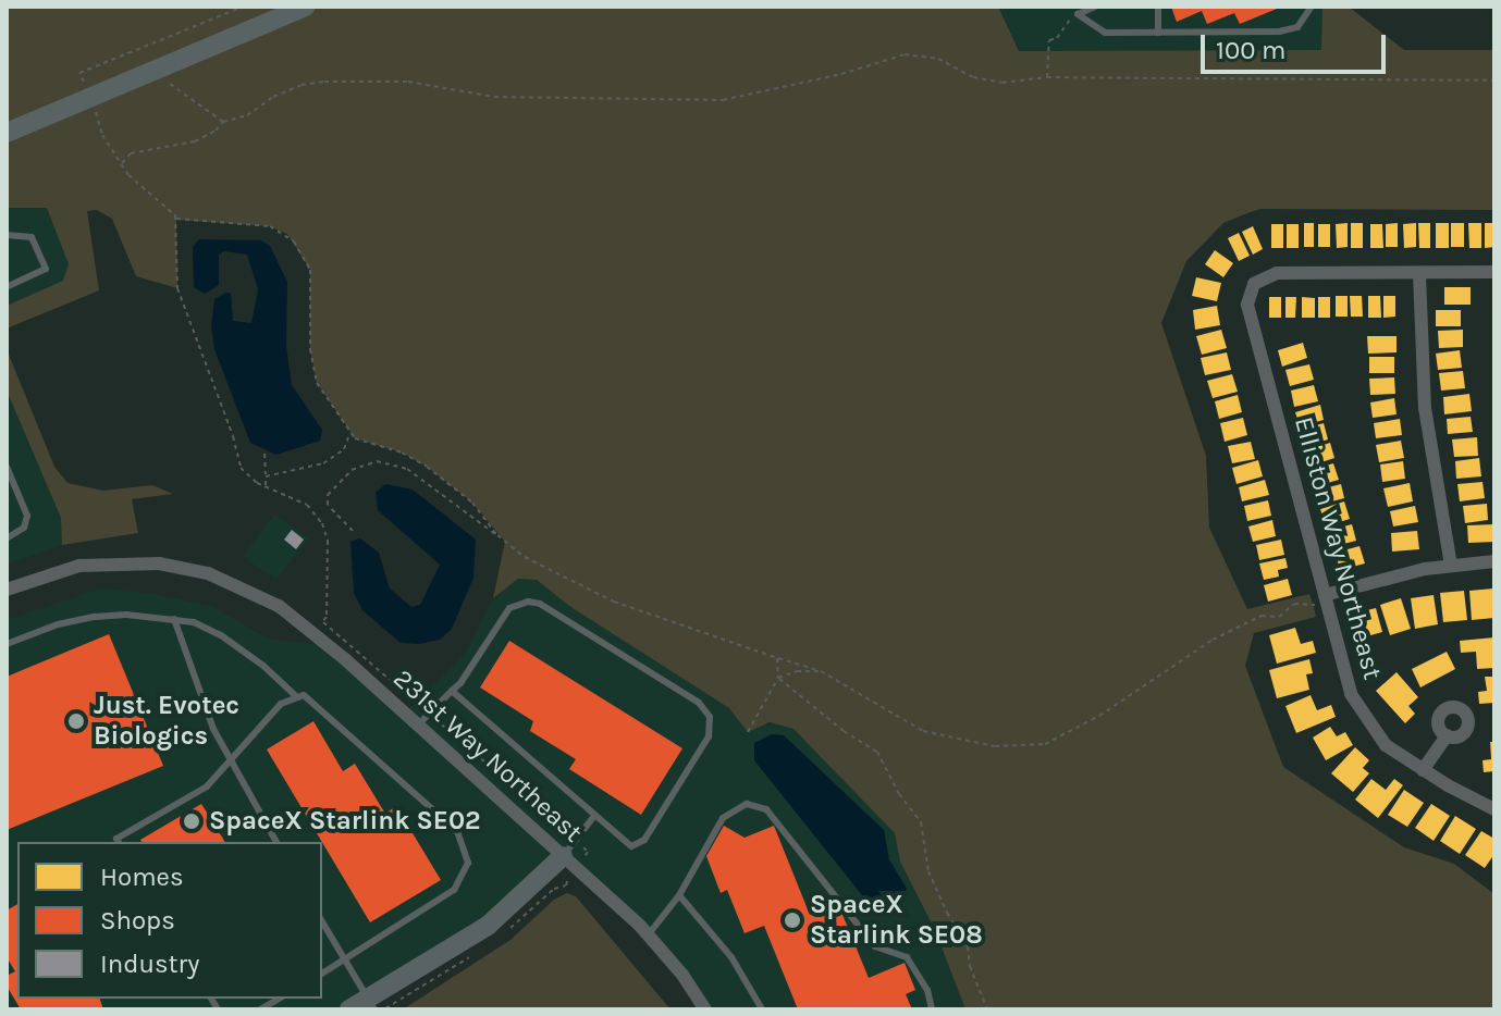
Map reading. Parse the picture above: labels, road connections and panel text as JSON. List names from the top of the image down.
{
  "streets": {
    "street": ["Elliston Way Northeast", "231st Way Northeast"]
  },
  "places": ["Just. Evotec Biologics", "SpaceX Starlink SE02", "SpaceX Starlink SE08"],
  "legend": ["Homes", "Shops", "Industry"],
  "scale_bar": "100 m"
}
